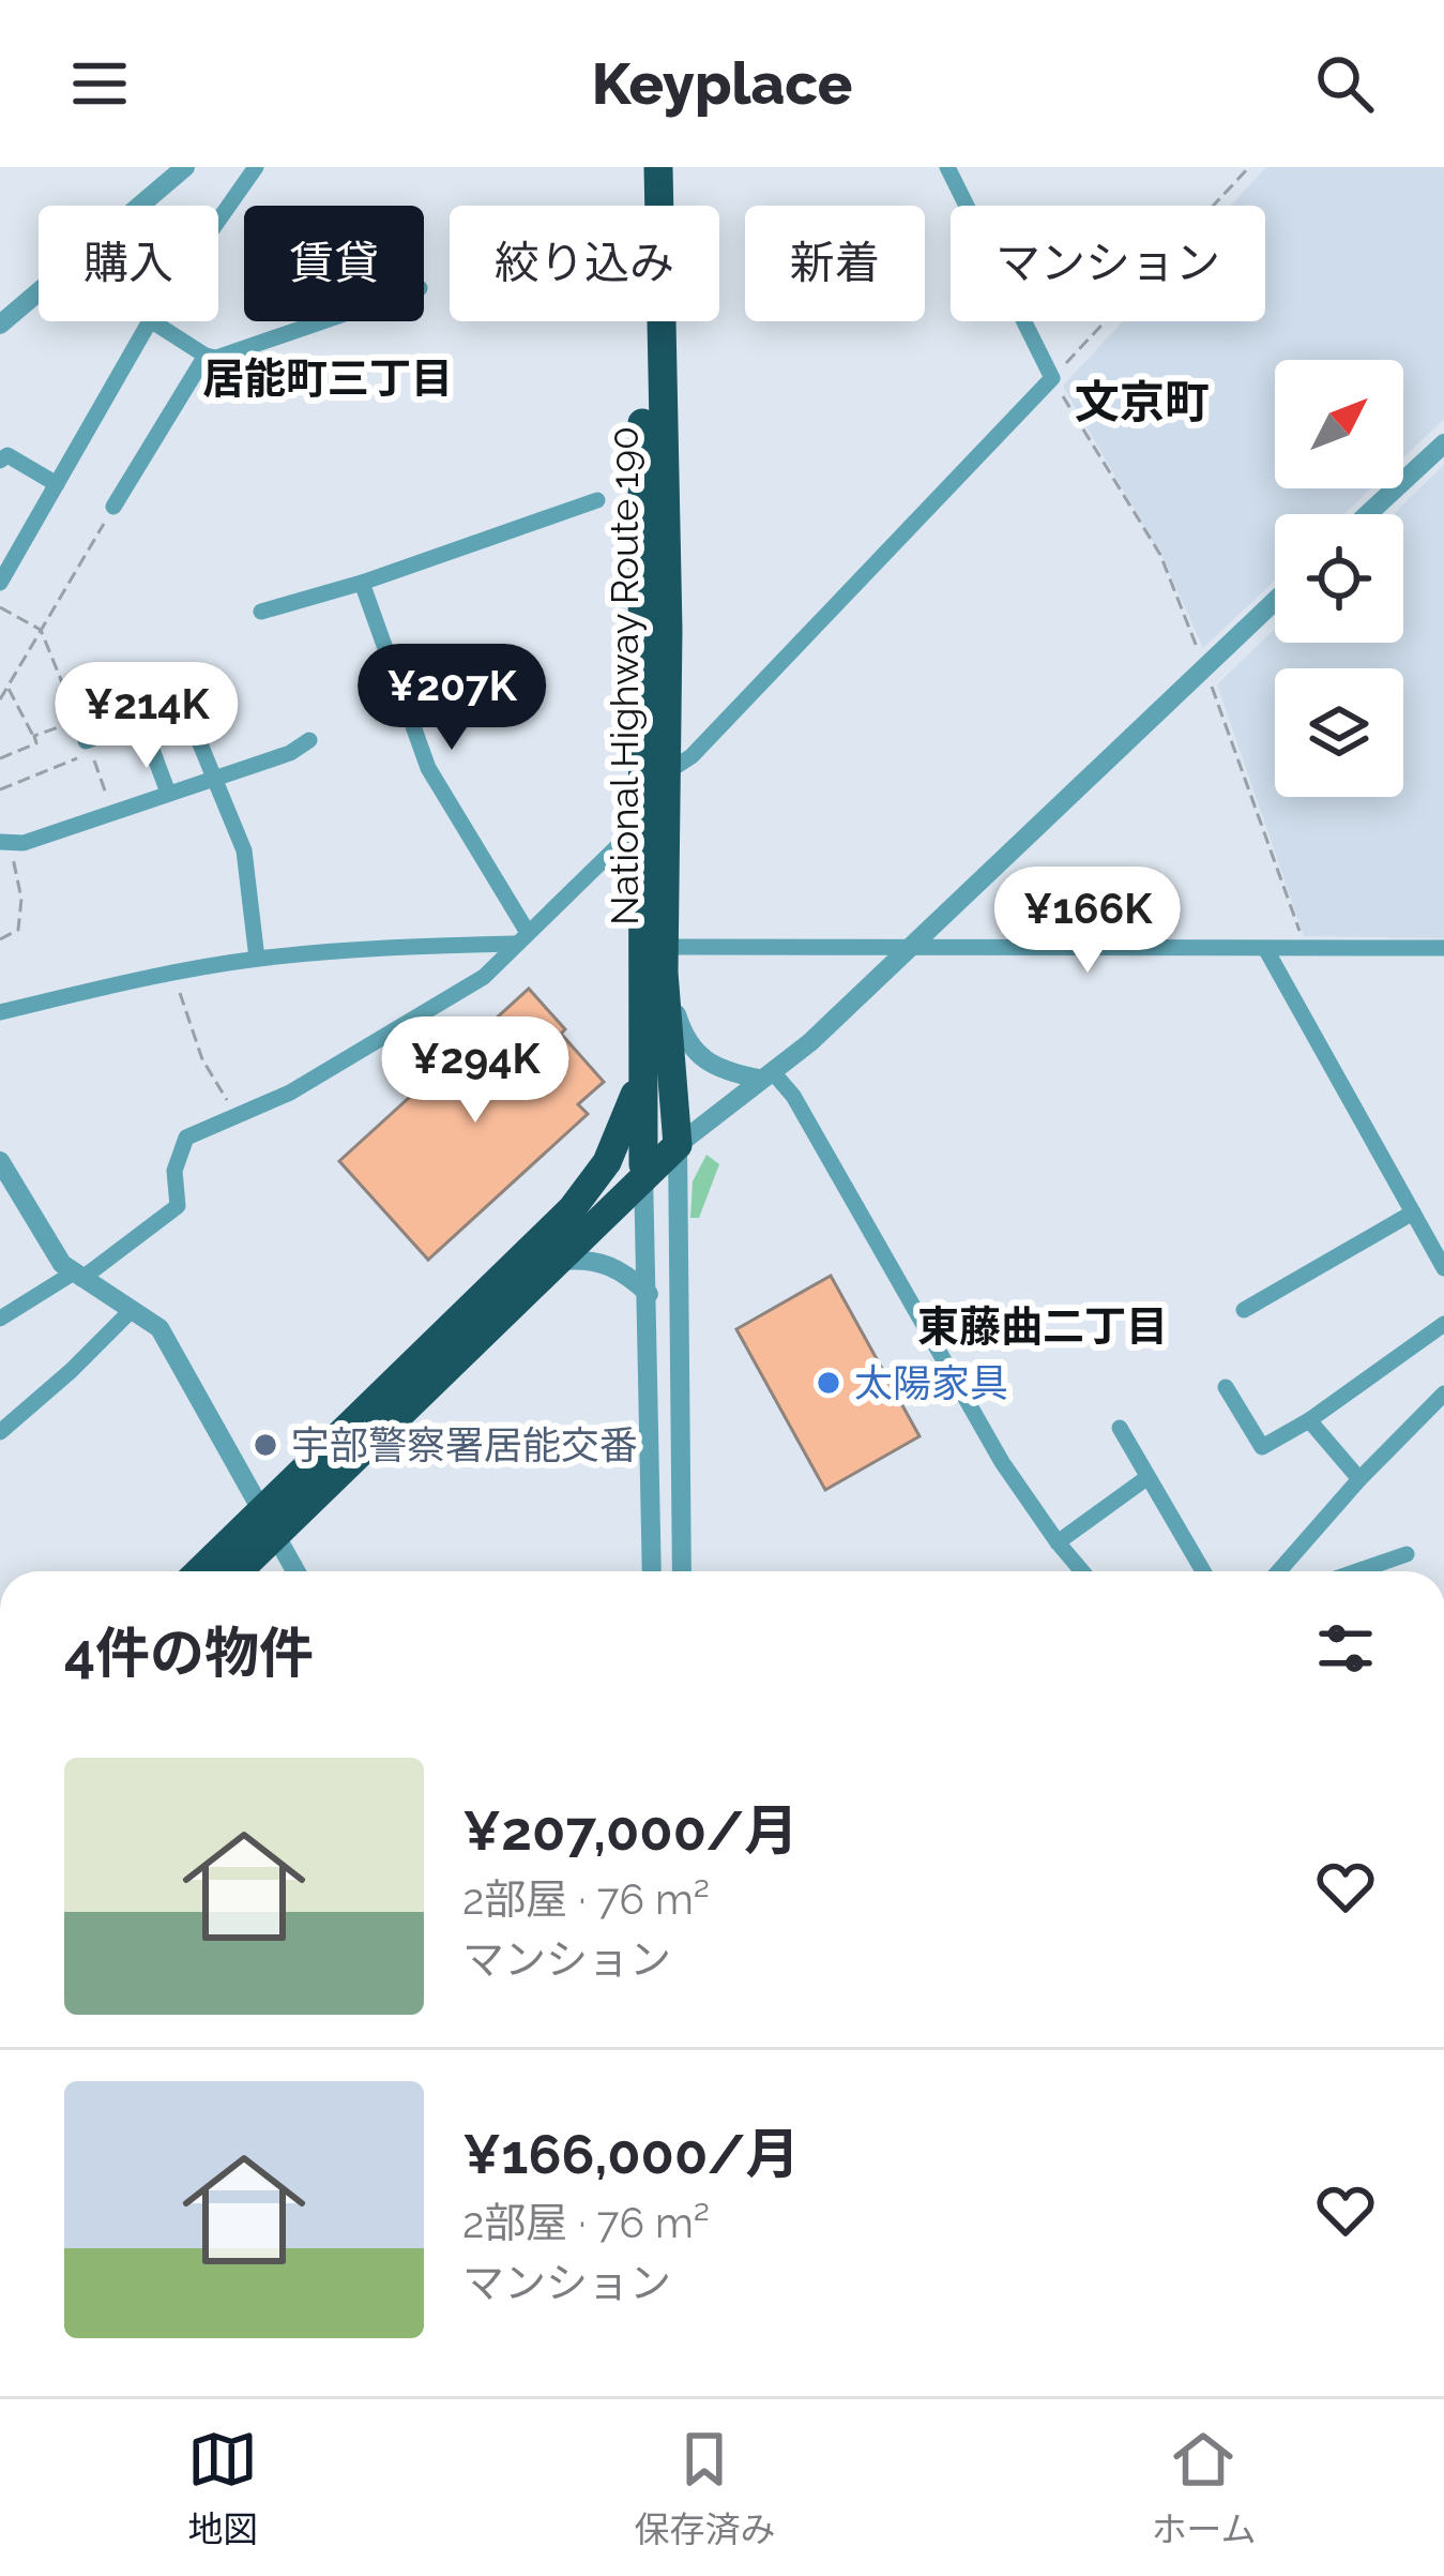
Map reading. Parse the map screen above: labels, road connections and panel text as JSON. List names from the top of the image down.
{
  "streets": {
    "highway": ["National Highway Route 190"]
  },
  "districts": ["居能町三丁目", "文京町", "東藤曲二丁目"],
  "places": ["太陽家具", "宇部警察署居能交番"],
  "north": "top right",
  "page": {
    "header": "Keyplace",
    "chip": [
      "購入",
      "賃貸",
      "絞り込み",
      "新着",
      "マンション"
    ],
    "price": [
      "¥207K",
      "¥214K",
      "¥166K",
      "¥294K"
    ],
    "heading": "4件の物件",
    "list": [
      {
        "name": "¥207,000/月",
        "note": "2部屋 · 76 m² · マンション"
      },
      {
        "name": "¥166,000/月",
        "note": "2部屋 · 76 m² · マンション"
      }
    ],
    "tabs": ["地図", "保存済み", "ホーム"]
  }
}
